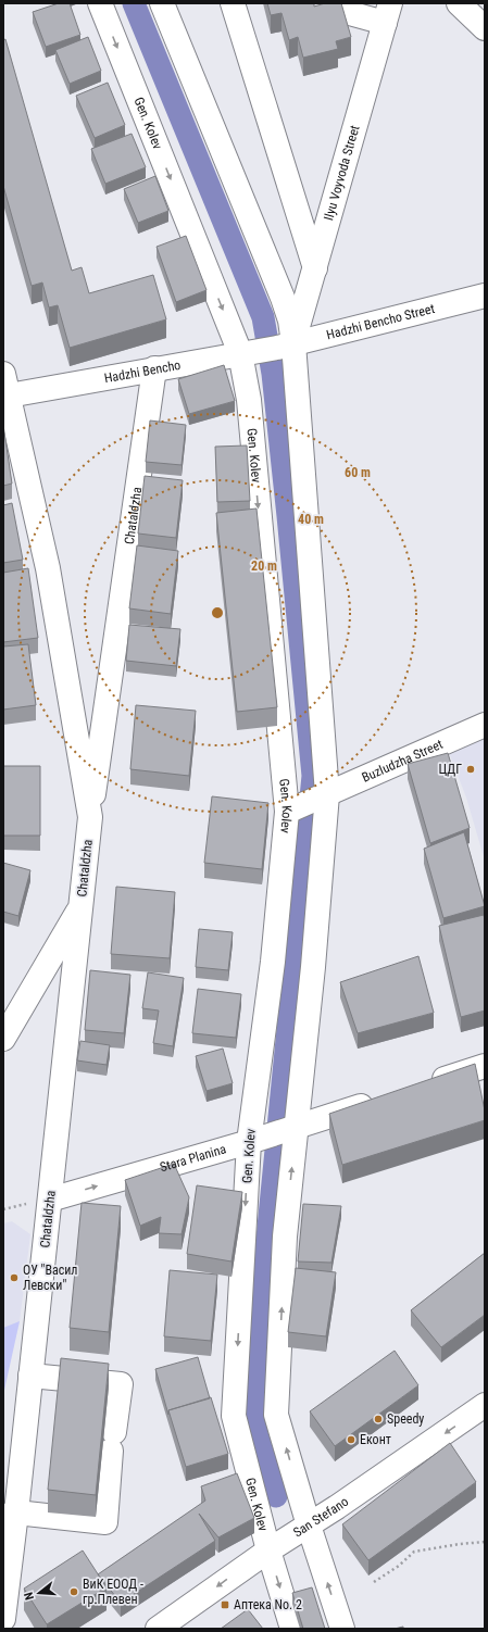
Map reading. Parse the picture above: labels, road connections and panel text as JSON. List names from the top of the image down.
{
  "streets": {
    "street": [
      "Gen. Kolev",
      "Ilyu Voyvoda Street",
      "Hadzhi Bencho Street",
      "Hadzhi Bencho",
      "Chataldzha",
      "Buzludzha Street",
      "Stara Planina",
      "San Stefano"
    ]
  },
  "crossings": [
    ["Gen. Kolev", "Ilyu Voyvoda Street"],
    ["Gen. Kolev", "Hadzhi Bencho Street"],
    ["Gen. Kolev", "Hadzhi Bencho"],
    ["Gen. Kolev", "Buzludzha Street"],
    ["Gen. Kolev", "Stara Planina"],
    ["Gen. Kolev", "San Stefano"],
    ["Ilyu Voyvoda Street", "Hadzhi Bencho Street"],
    ["Ilyu Voyvoda Street", "Hadzhi Bencho"],
    ["Hadzhi Bencho Street", "Hadzhi Bencho"],
    ["Hadzhi Bencho", "Chataldzha"],
    ["Chataldzha", "Stara Planina"]
  ],
  "one_way": ["Stara Planina", "San Stefano"],
  "places": {
    "other": [
      "ЦДГ",
      "ОУ \"Васил Левски\"",
      "Speedy",
      "Еконт",
      "ВиК ЕООД - гр.Плевен"
    ],
    "transit": ["Аптека No. 2"]
  },
  "north": "left",
  "rings": ["60 m", "40 m", "20 m"]
}
